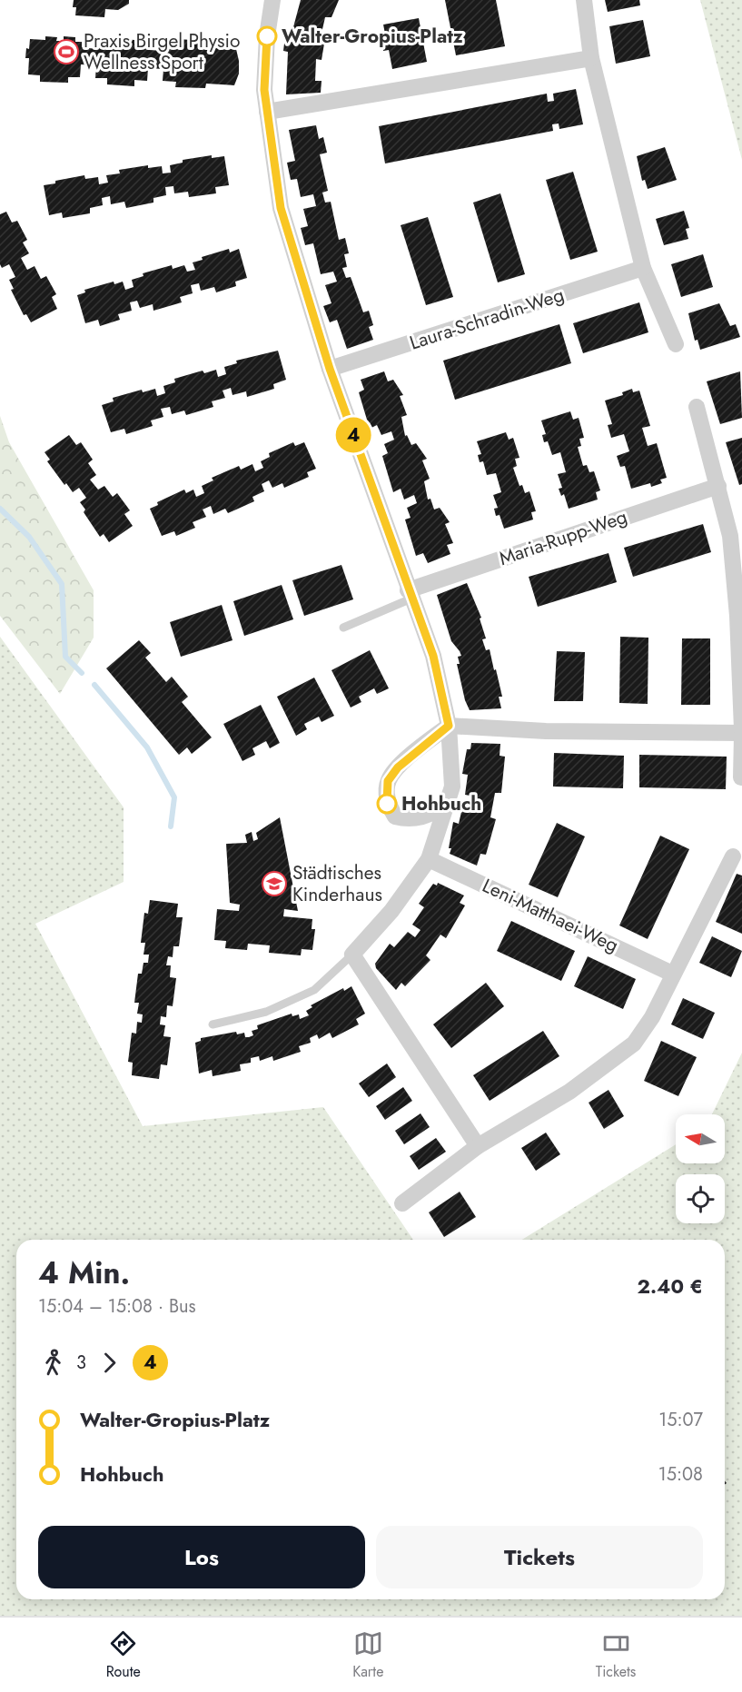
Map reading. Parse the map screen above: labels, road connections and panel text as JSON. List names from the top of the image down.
{
  "streets": {
    "street": ["Laura-Schradin-Weg", "Maria-Rupp-Weg", "Leni-Matthaei-Weg"]
  },
  "places": {
    "other": ["Walter-Gropius-Platz", "Hohbuch"],
    "sports": ["Praxis Birgel Physio Wellness Sport"],
    "school or university": ["Städtisches Kinderhaus"]
  },
  "lines": ["bus line 4"],
  "north": "left",
  "page": {
    "on_map": "4",
    "heading": ["4 Min.", "15:04 – 15:08 · Bus", "2.40 €"],
    "legs": ["3", "4"],
    "list": [
      {
        "name": "Walter-Gropius-Platz",
        "value": "15:07"
      },
      {
        "name": "Hohbuch",
        "value": "15:08"
      }
    ],
    "buttons": ["Los", "Tickets"],
    "tabs": ["Route", "Karte", "Tickets"]
  }
}
